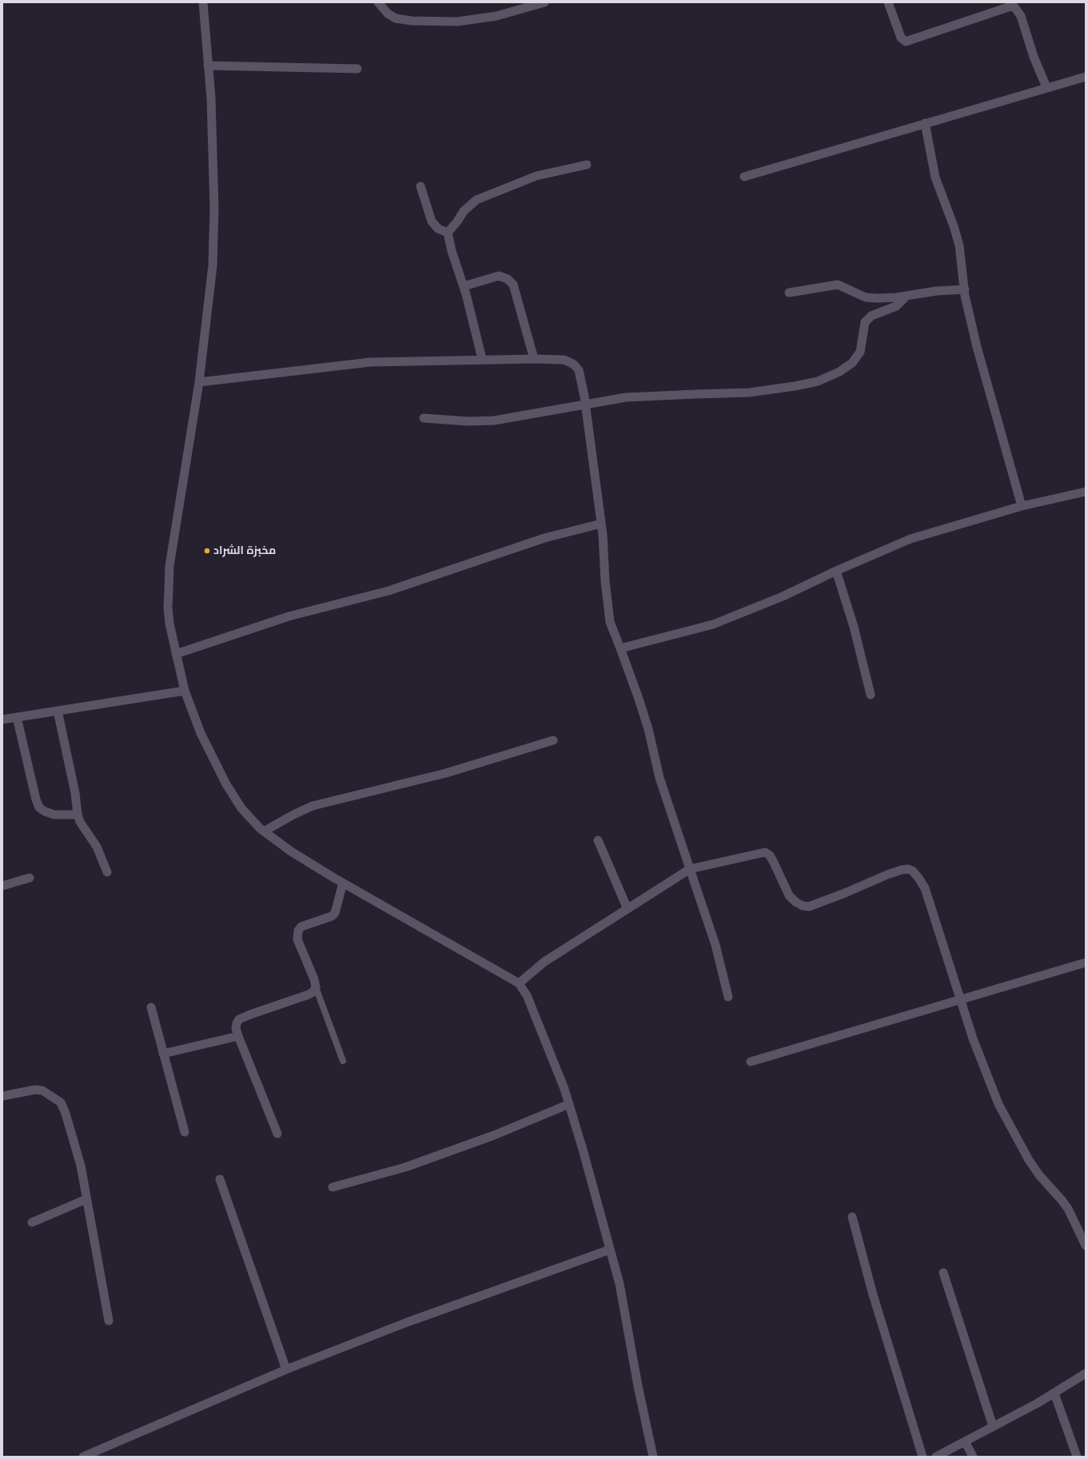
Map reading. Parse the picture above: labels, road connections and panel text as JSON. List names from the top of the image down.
{
  "places": ["مخبزة الشراد"]
}
